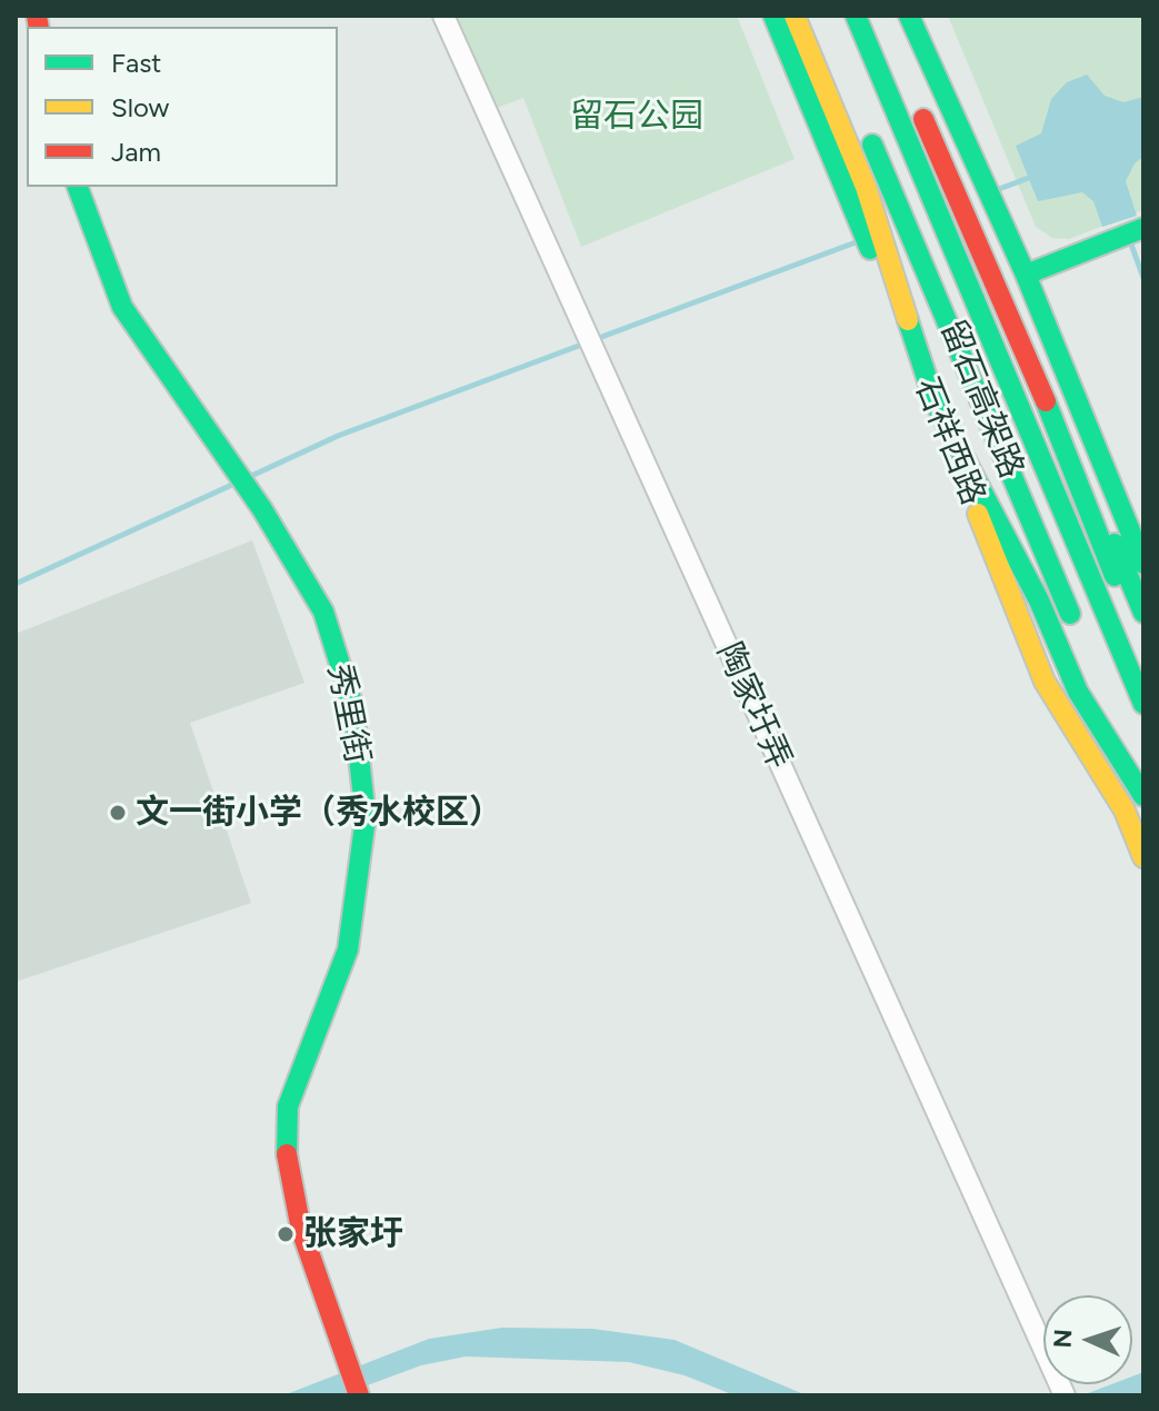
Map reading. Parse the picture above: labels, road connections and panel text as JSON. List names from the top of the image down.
{
  "streets": {
    "main road": ["留石高架路", "石祥西路", "秀里街"],
    "street": ["陶家圩弄"]
  },
  "parks": ["留石公园"],
  "places": ["文一街小学（秀水校区）", "张家圩"],
  "legend": ["Fast", "Slow", "Jam"],
  "north": "left"
}
